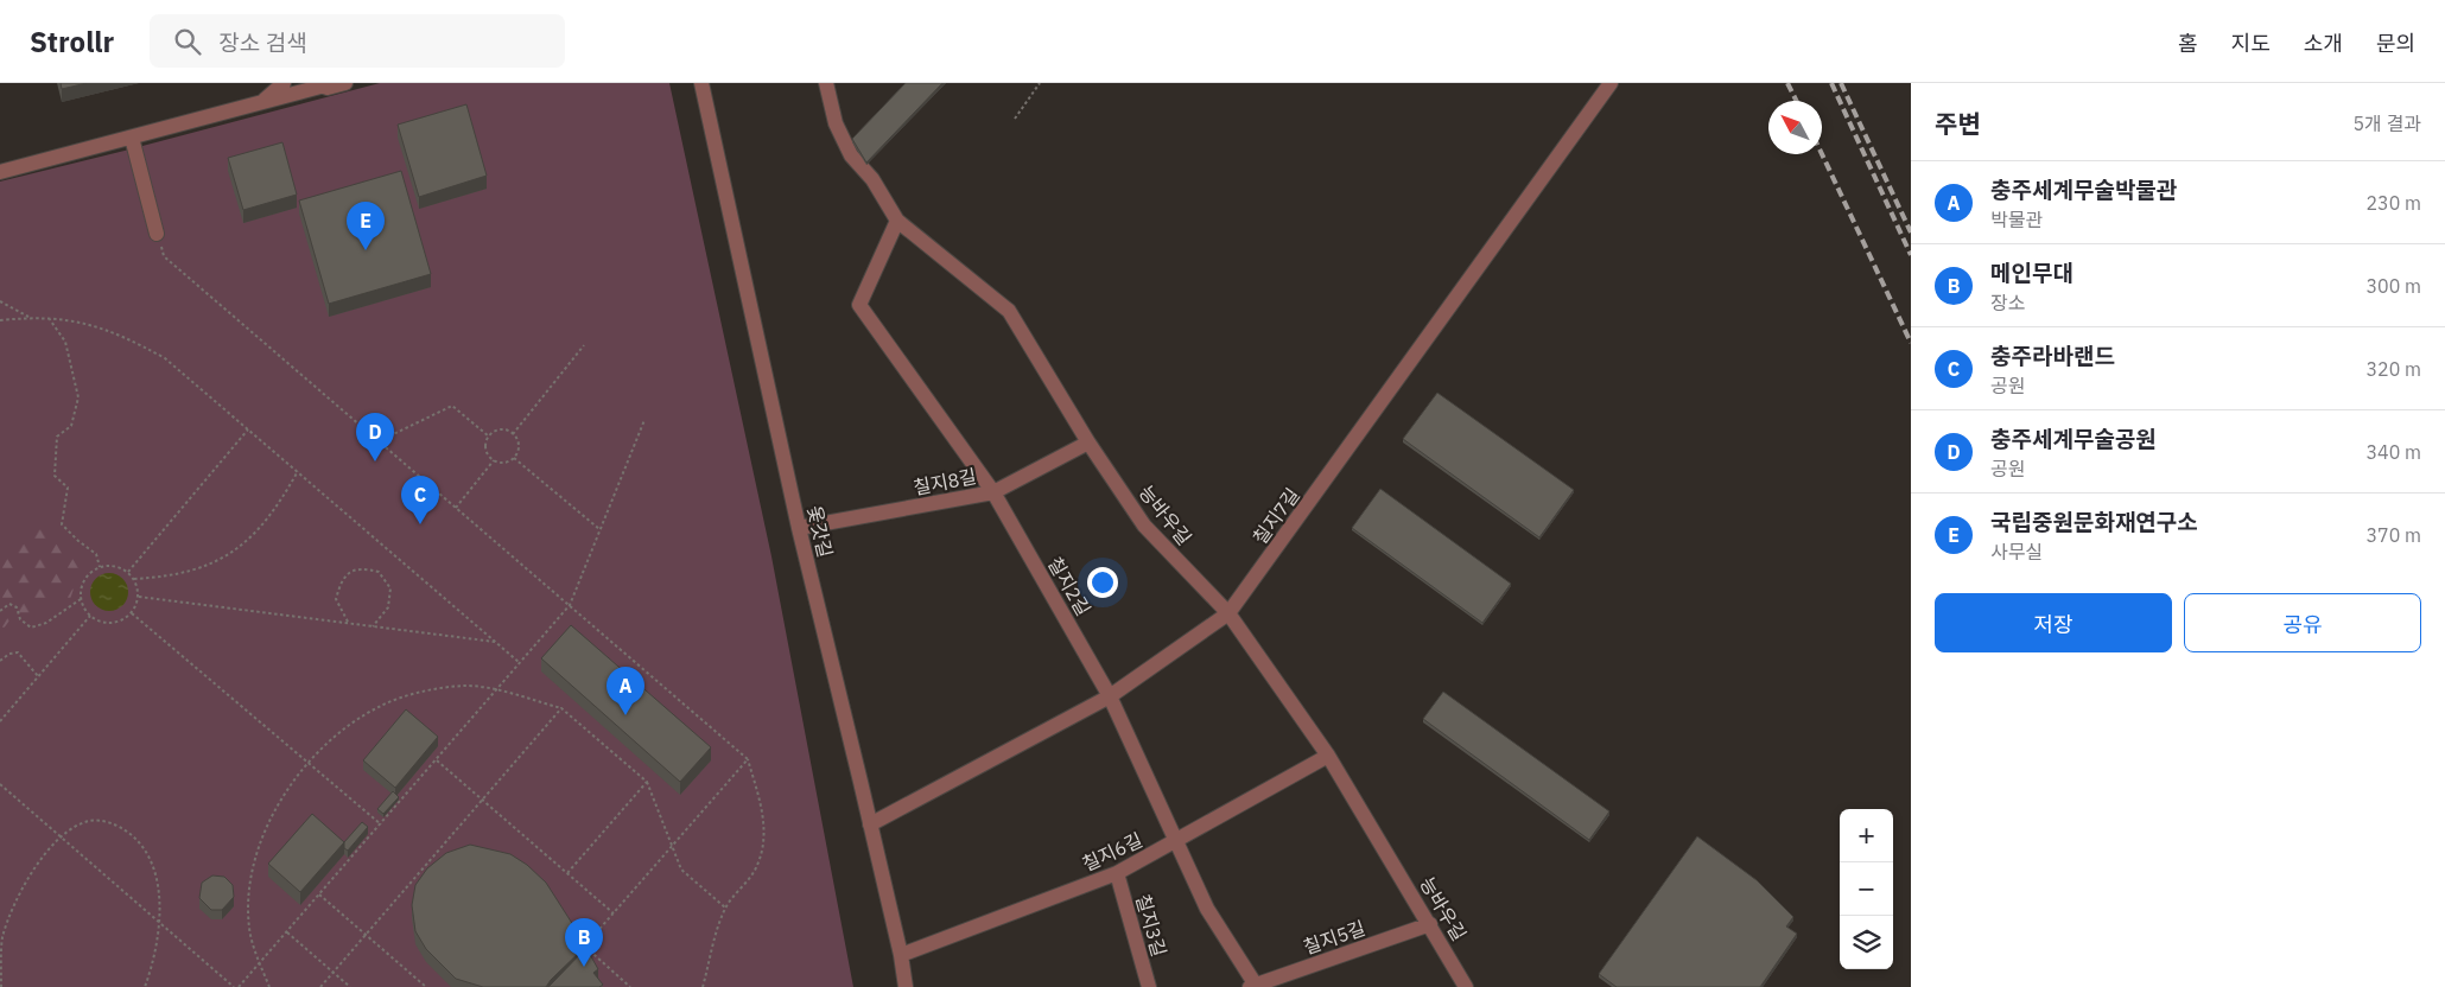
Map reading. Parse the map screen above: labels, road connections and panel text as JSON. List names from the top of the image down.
{
  "streets": {
    "street": [
      "칠지8길",
      "능바우길",
      "칠지7길",
      "옻갓길",
      "칠지2길",
      "칠지6길",
      "칠지3길",
      "칠지5길"
    ]
  },
  "crossings": [
    ["칠지8길", "능바우길"],
    ["칠지8길", "옻갓길"],
    ["칠지8길", "칠지2길"],
    ["능바우길", "칠지7길"],
    ["능바우길", "칠지2길"],
    ["능바우길", "칠지6길"],
    ["능바우길", "칠지5길"],
    ["칠지7길", "옻갓길"],
    ["칠지7길", "칠지2길"],
    ["옻갓길", "칠지6길"],
    ["칠지2길", "칠지6길"],
    ["칠지2길", "칠지5길"],
    ["칠지6길", "칠지3길"]
  ],
  "north": "top left",
  "page": {
    "header": "Strollr",
    "search": "장소 검색",
    "nav": [
      "홈",
      "지도",
      "소개",
      "문의"
    ],
    "heading": ["주변", "5개 결과"],
    "list": [
      {
        "mark": "A",
        "name": "충주세계무술박물관",
        "note": "박물관",
        "value": "230 m"
      },
      {
        "mark": "B",
        "name": "메인무대",
        "note": "장소",
        "value": "300 m"
      },
      {
        "mark": "C",
        "name": "충주라바랜드",
        "note": "공원",
        "value": "320 m"
      },
      {
        "mark": "D",
        "name": "충주세계무술공원",
        "note": "공원",
        "value": "340 m"
      },
      {
        "mark": "E",
        "name": "국립중원문화재연구소",
        "note": "사무실",
        "value": "370 m"
      }
    ],
    "pins": [
      "E",
      "D",
      "C",
      "A",
      "B"
    ],
    "buttons": ["저장", "공유"],
    "map_buttons": ["+", "−"]
  }
}
